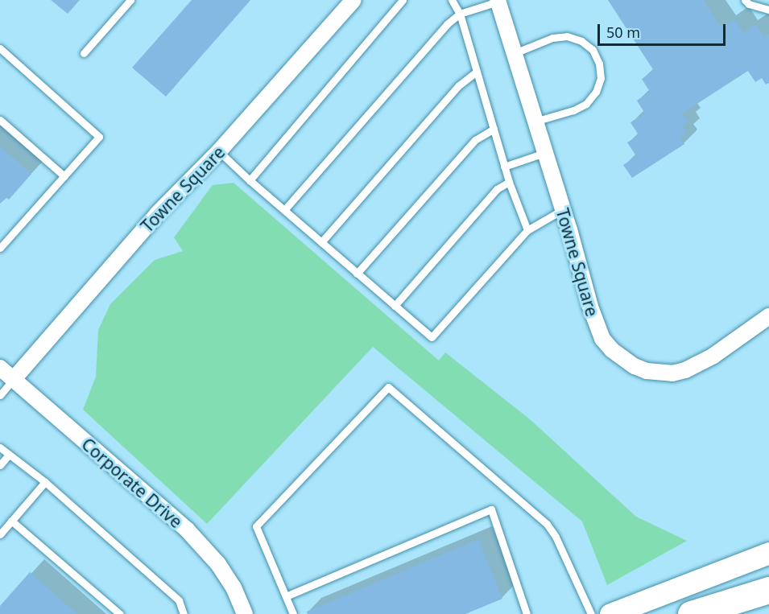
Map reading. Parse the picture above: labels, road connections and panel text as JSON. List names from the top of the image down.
{
  "streets": {
    "street": ["Towne Square", "Corporate Drive"]
  },
  "crossings": [
    ["Towne Square", "Corporate Drive"]
  ],
  "scale_bar": "50 m"
}
